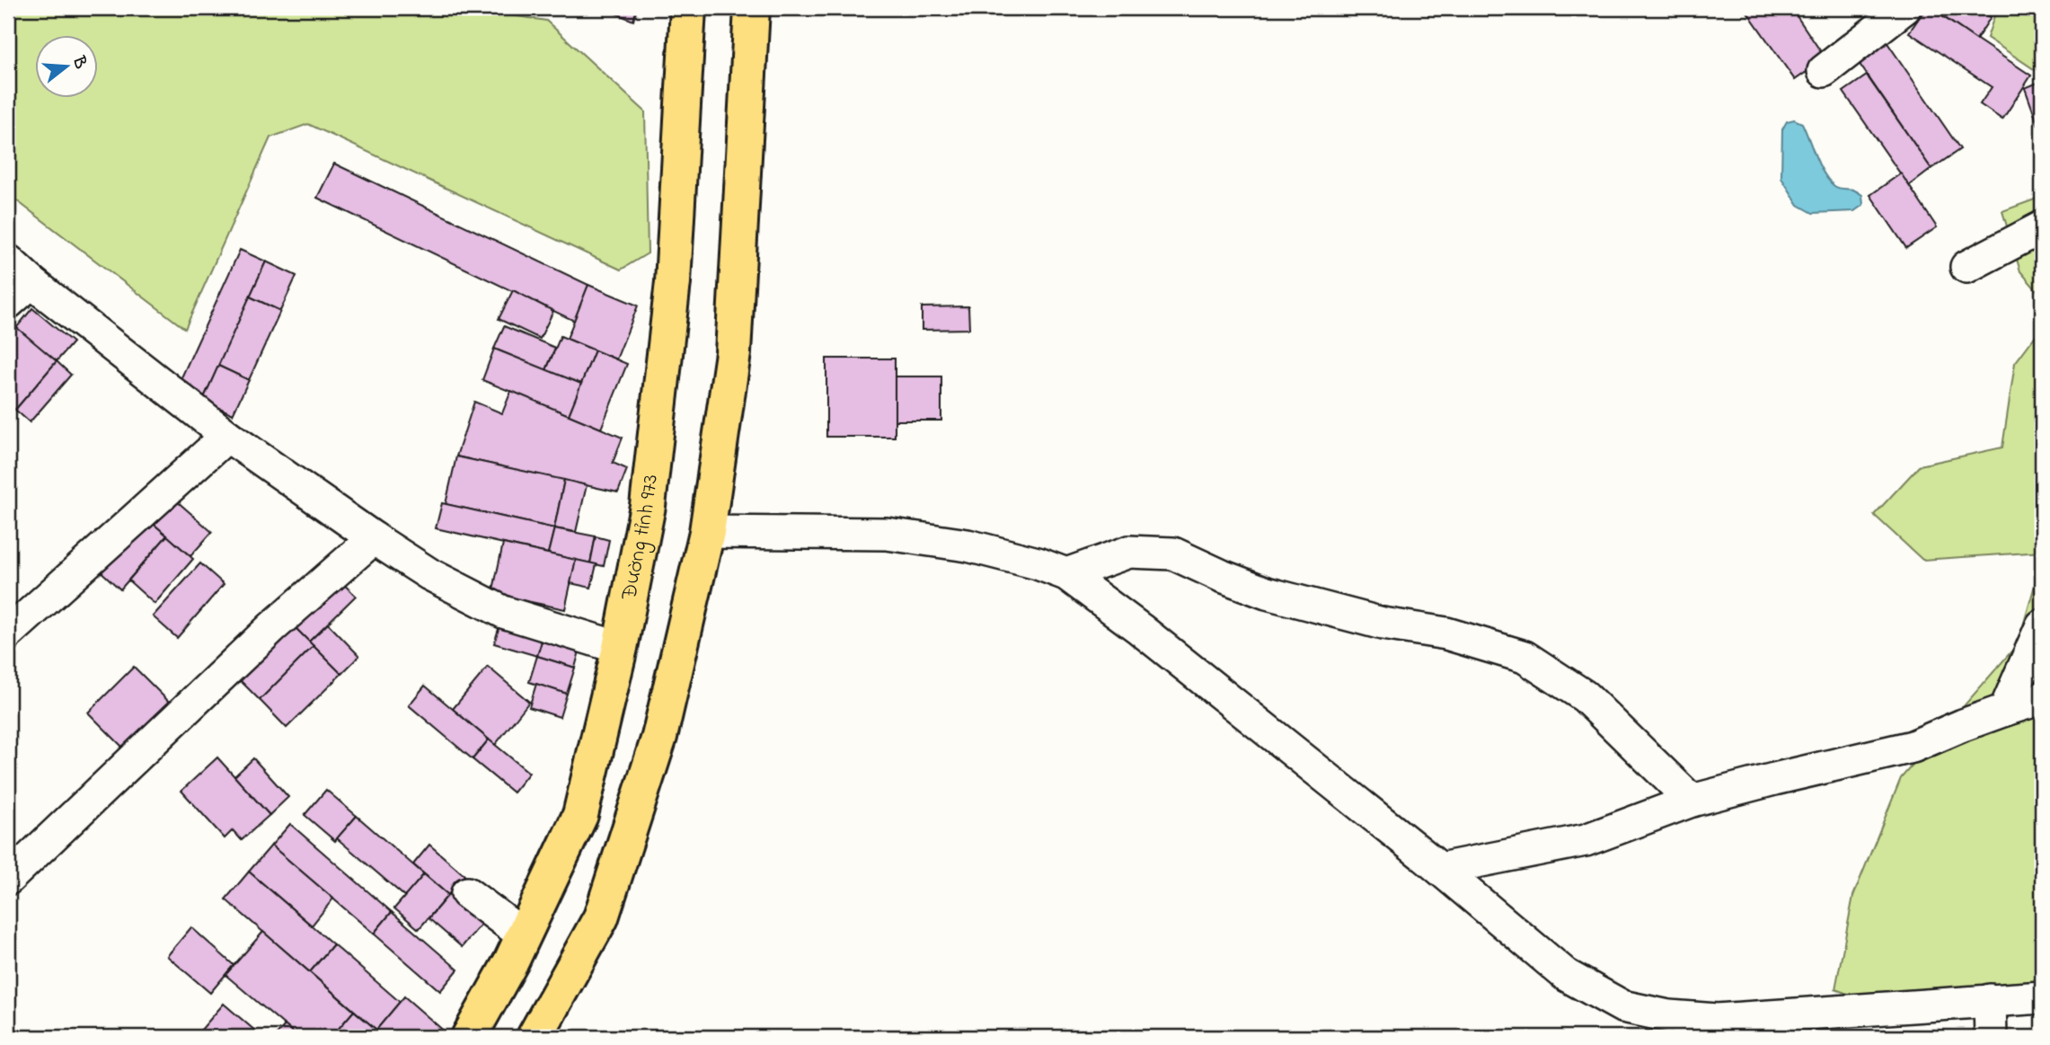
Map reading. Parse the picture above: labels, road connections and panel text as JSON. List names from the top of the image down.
{
  "streets": {
    "main road": ["Đường tỉnh 973"]
  },
  "north": "right"
}
